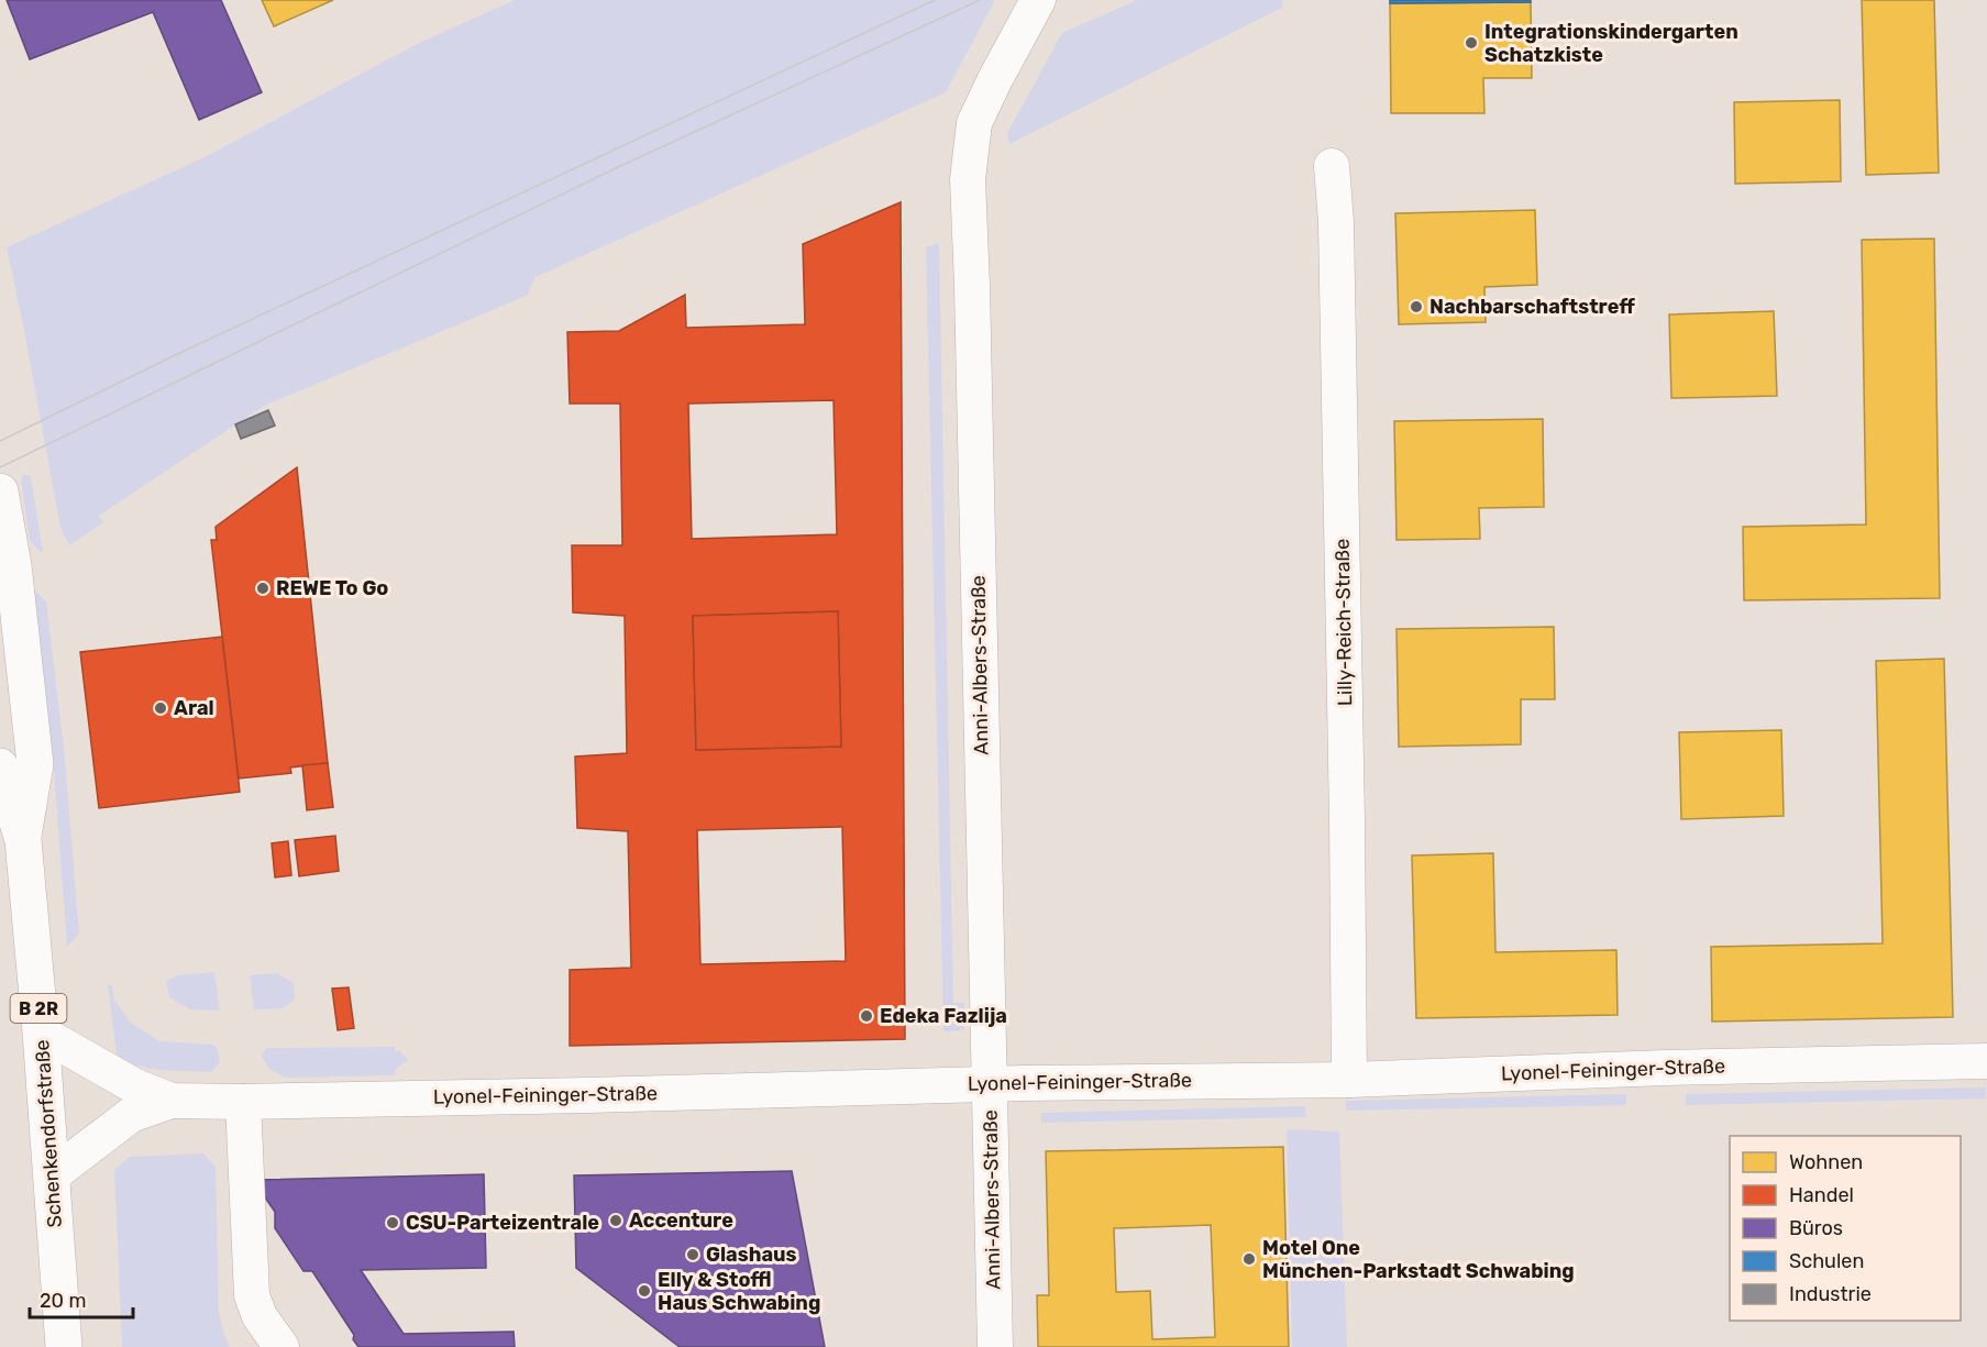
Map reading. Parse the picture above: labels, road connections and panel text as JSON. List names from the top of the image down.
{
  "streets": {
    "highway": ["B 2R", "Schenkendorfstraße"],
    "street": ["Lilly-Reich-Straße", "Anni-Albers-Straße", "Lyonel-Feininger-Straße"]
  },
  "crossings": [
    ["Lilly-Reich-Straße", "Lyonel-Feininger-Straße"],
    ["Anni-Albers-Straße", "Lyonel-Feininger-Straße"],
    ["Lyonel-Feininger-Straße", "Schenkendorfstraße"]
  ],
  "places": [
    "Integrationskindergarten Schatzkiste",
    "Nachbarschaftstreff",
    "REWE To Go",
    "Aral",
    "Edeka Fazlija",
    "Accenture",
    "CSU-Parteizentrale",
    "Glashaus",
    "Motel One München-Parkstadt Schwabing",
    "Elly & Stoffl Haus Schwabing"
  ],
  "legend": [
    "Wohnen",
    "Handel",
    "Büros",
    "Schulen",
    "Industrie"
  ],
  "scale_bar": "20 m"
}
